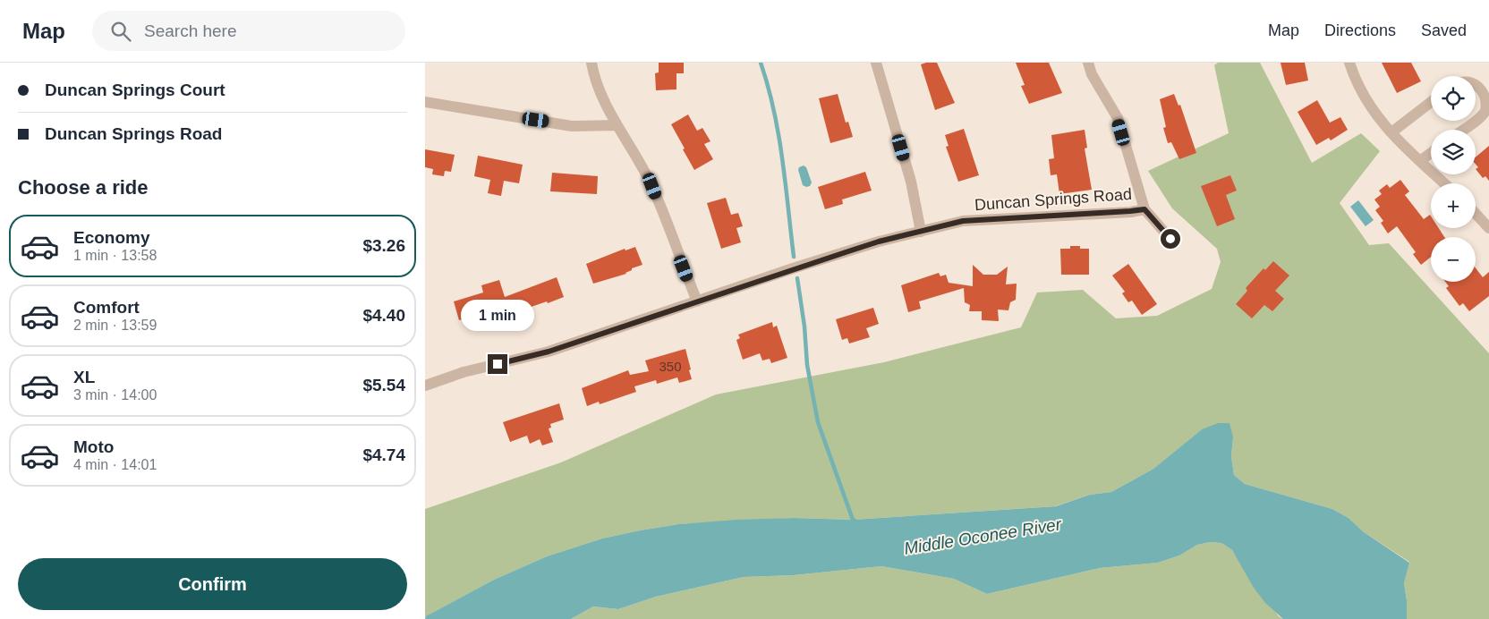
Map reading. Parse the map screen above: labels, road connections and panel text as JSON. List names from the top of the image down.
{
  "streets": {
    "street": ["Duncan Springs Road"]
  },
  "water": ["Middle Oconee River"],
  "house_numbers": ["350"],
  "page": {
    "header": "Map",
    "search": "Search here",
    "nav": ["Map", "Directions", "Saved"],
    "banner": ["Duncan Springs Court", "Duncan Springs Road"],
    "map_buttons": ["+", "−"],
    "heading": "Choose a ride",
    "list": [
      {
        "name": "Economy",
        "note": "1 min · 13:58",
        "value": "$3.26"
      },
      {
        "name": "Comfort",
        "note": "2 min · 13:59",
        "value": "$4.40"
      },
      {
        "name": "XL",
        "note": "3 min · 14:00",
        "value": "$5.54"
      },
      {
        "name": "Moto",
        "note": "4 min · 14:01",
        "value": "$4.74"
      }
    ],
    "bubble": "1 min",
    "buttons": "Confirm"
  }
}
